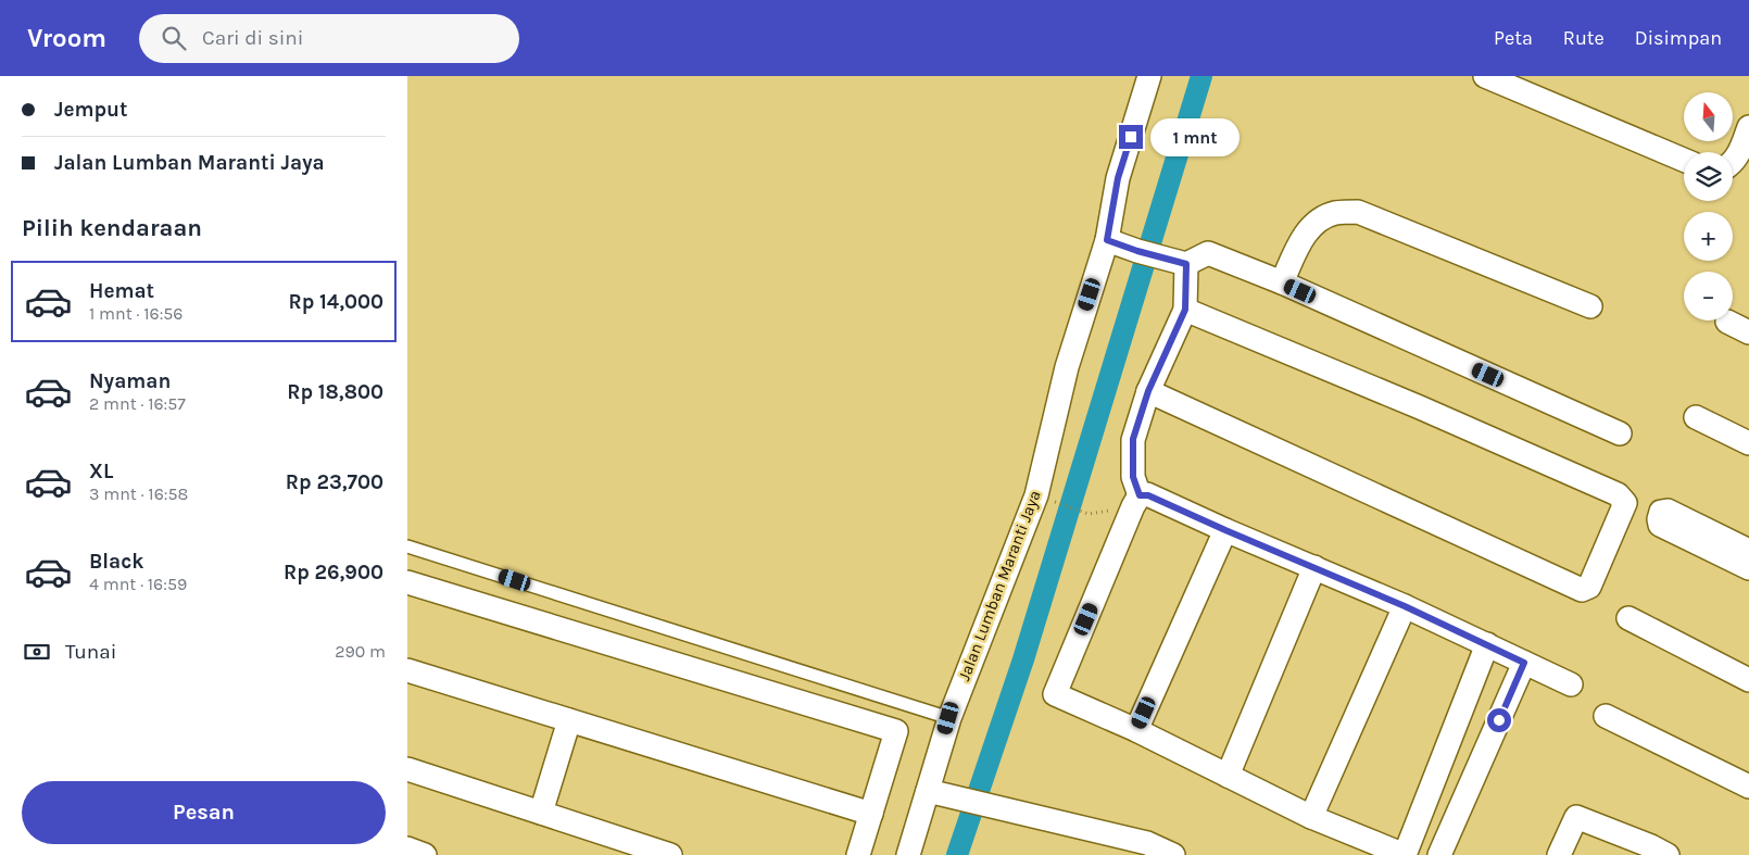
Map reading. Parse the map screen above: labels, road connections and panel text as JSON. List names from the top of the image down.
{
  "streets": {
    "street": ["Jalan Lumban Maranti Jaya"]
  },
  "north": "top",
  "page": {
    "header": "Vroom",
    "search": "Cari di sini",
    "nav": ["Peta", "Rute", "Disimpan"],
    "banner": ["Jemput", "Jalan Lumban Maranti Jaya"],
    "map_buttons": ["+", "−"],
    "bubble": "1 mnt",
    "heading": "Pilih kendaraan",
    "list": [
      {
        "name": "Hemat",
        "note": "1 mnt · 16:56",
        "value": "Rp 14,000"
      },
      {
        "name": "Nyaman",
        "note": "2 mnt · 16:57",
        "value": "Rp 18,800"
      },
      {
        "name": "XL",
        "note": "3 mnt · 16:58",
        "value": "Rp 23,700"
      },
      {
        "name": "Black",
        "note": "4 mnt · 16:59",
        "value": "Rp 26,900"
      }
    ],
    "pay": ["Tunai", "290 m"],
    "buttons": "Pesan"
  }
}
